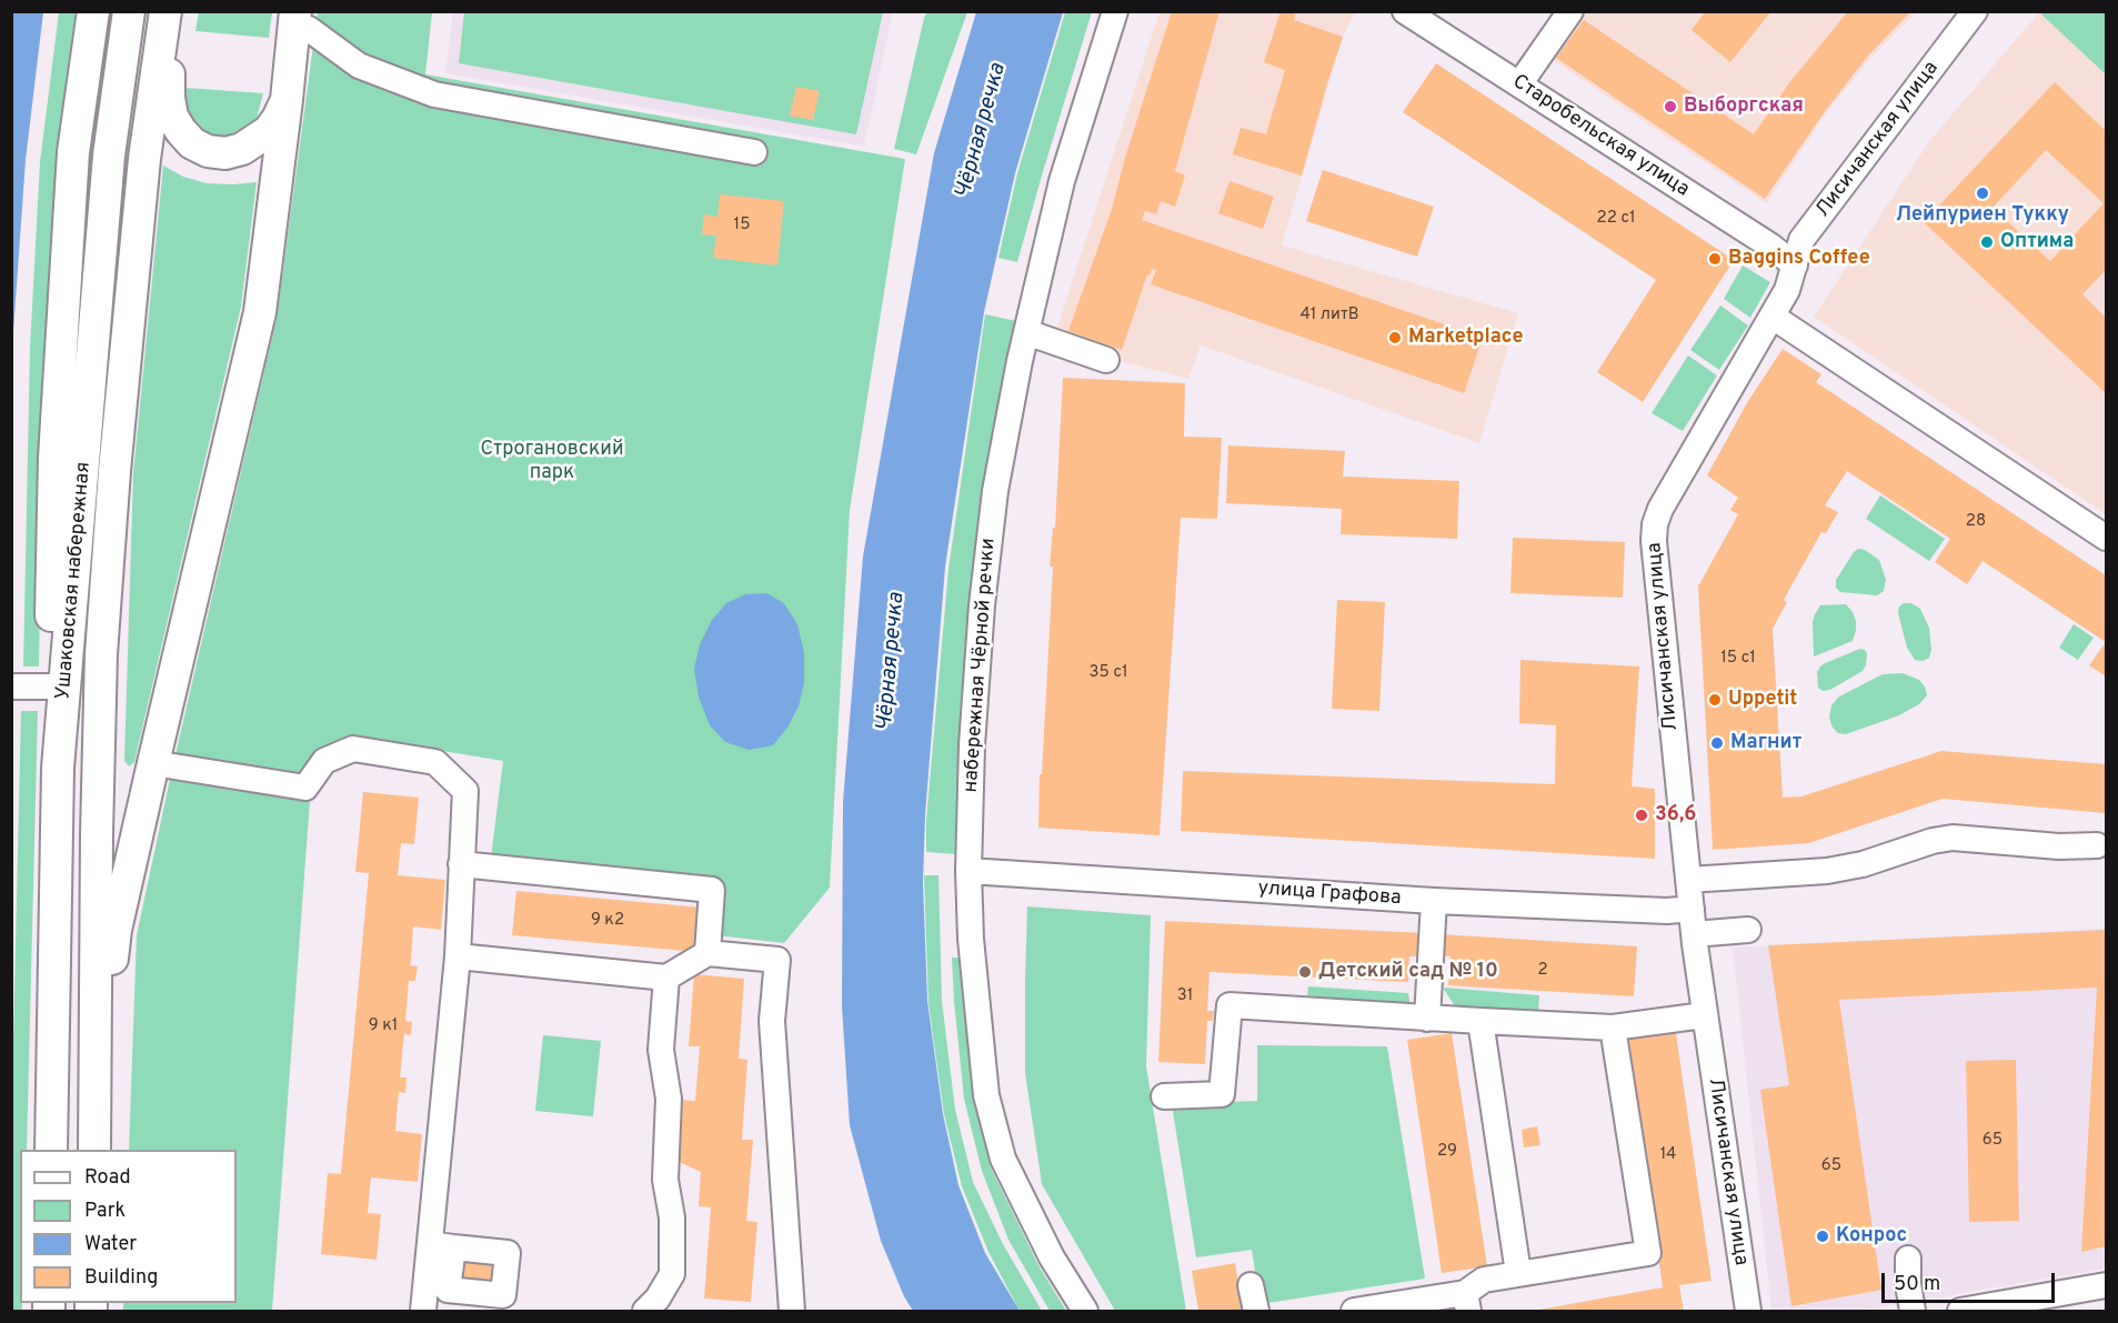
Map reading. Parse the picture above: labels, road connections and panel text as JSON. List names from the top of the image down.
{
  "streets": {
    "main road": ["Ушаковская набережная"],
    "street": [
      "Старобельская улица",
      "Лисичанская улица",
      "набережная Чёрной речки",
      "улица Графова"
    ]
  },
  "crossings": [
    ["Старобельская улица", "Лисичанская улица"],
    ["Лисичанская улица", "улица Графова"],
    ["набережная Чёрной речки", "улица Графова"]
  ],
  "water": ["Чёрная речка"],
  "parks": ["Строгановский парк"],
  "places": [
    "Выборгская",
    "Лейпуриен Тукку",
    "Оптима",
    "Baggins Coffee",
    "Marketplace",
    "Uppetit",
    "Магнит",
    "36,6",
    "Детский сад № 10",
    "Конрос"
  ],
  "house_numbers": [
    "22 с1",
    "15",
    "41 литВ",
    "28",
    "15 с1",
    "35 с1",
    "9 к2",
    "2",
    "31",
    "9 к1",
    "65",
    "29",
    "14",
    "65"
  ],
  "legend": [
    "Road",
    "Park",
    "Water",
    "Building"
  ],
  "scale_bar": "50 m"
}
